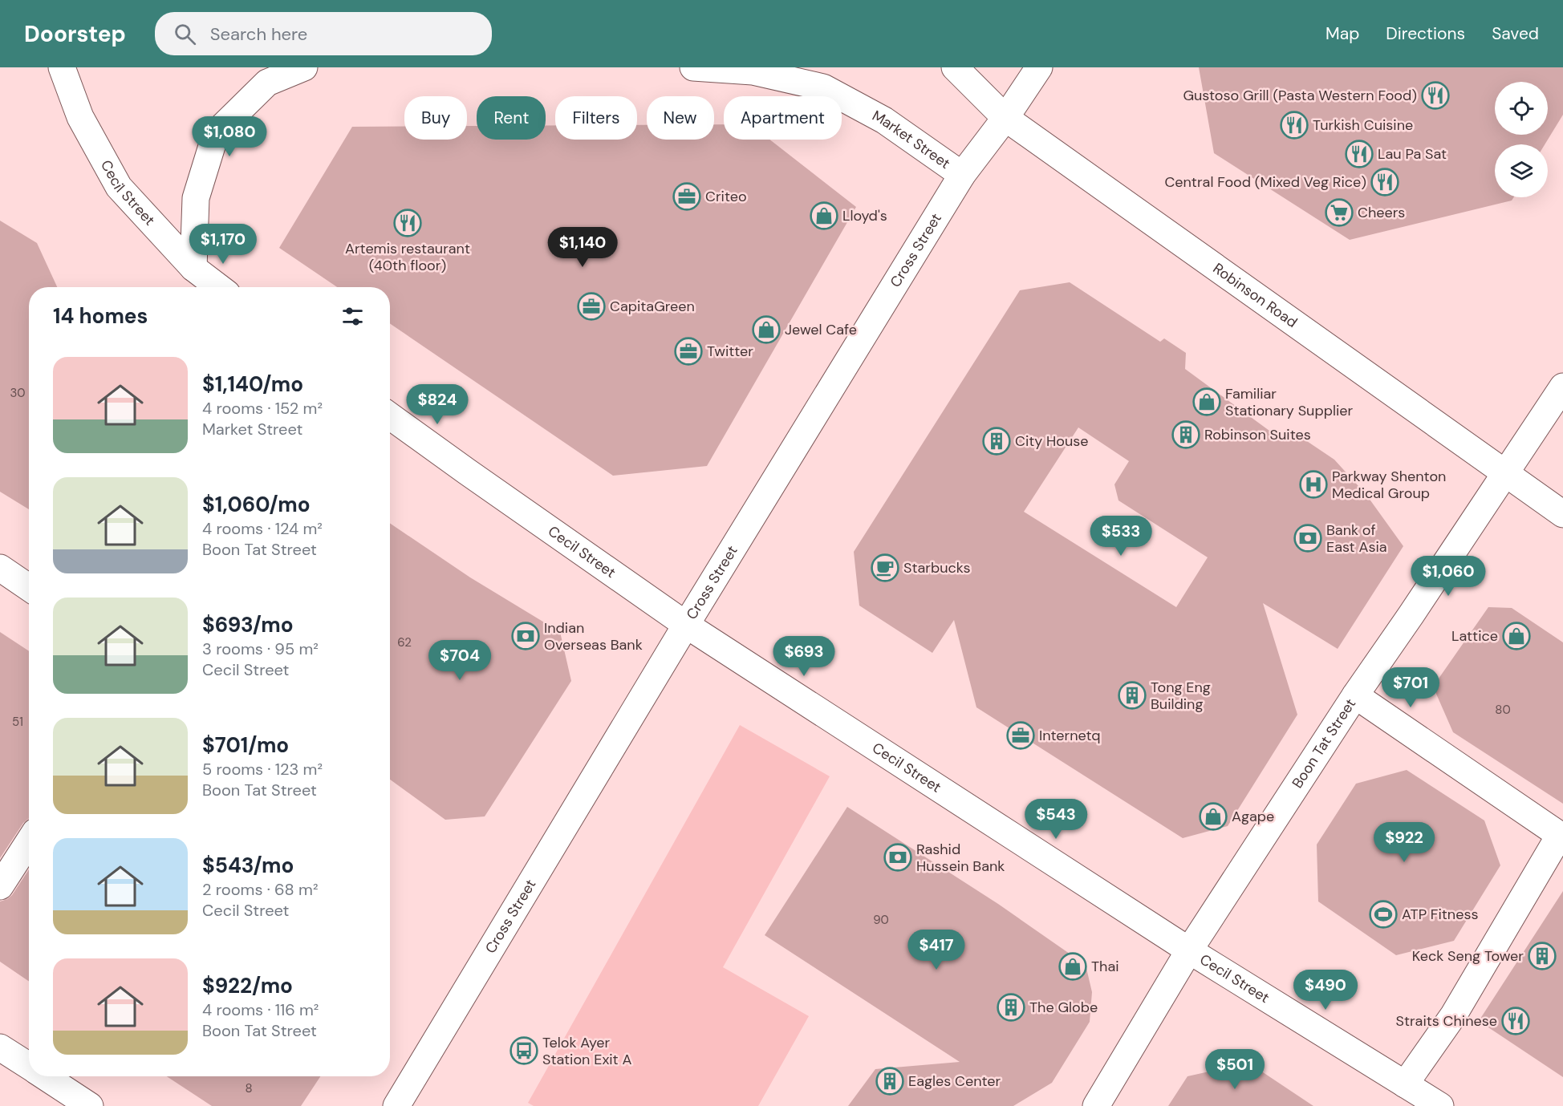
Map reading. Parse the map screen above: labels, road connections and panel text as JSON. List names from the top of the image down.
{
  "streets": {
    "main road": [
      "Market Street",
      "Cecil Street",
      "Cross Street",
      "Robinson Road",
      "Boon Tat Street"
    ]
  },
  "crossings": [
    ["Market Street", "Cross Street"],
    ["Cecil Street", "Cross Street"],
    ["Cecil Street", "Boon Tat Street"],
    ["Cross Street", "Robinson Road"],
    ["Robinson Road", "Boon Tat Street"]
  ],
  "places": {
    "restaurant": [
      "Gustoso Grill (Pasta Western Food)",
      "Turkish Cuisine",
      "Lau Pa Sat",
      "Central Food (Mixed Veg Rice)",
      "Artemis restaurant (40th floor)",
      "Straits Chinese"
    ],
    "office": [
      "Criteo",
      "CapitaGreen",
      "Twitter",
      "Internetq"
    ],
    "supermarket": ["Cheers"],
    "shop": [
      "Lloyd's",
      "Jewel Cafe",
      "Familiar Stationary Supplier",
      "Lattice",
      "Agape",
      "Thai"
    ],
    "building": [
      "Robinson Suites",
      "City House",
      "Tong Eng Building",
      "Keck Seng Tower",
      "The Globe",
      "Eagles Center"
    ],
    "hospital": ["Parkway Shenton Medical Group"],
    "bank": ["Bank of East Asia", "Indian Overseas Bank", "Rashid Hussein Bank"],
    "cafe": ["Starbucks"],
    "sports": ["ATP Fitness"],
    "bus stop": ["Telok Ayer Station Exit A"]
  },
  "house_numbers": [
    "30",
    "62",
    "80",
    "51",
    "90",
    "8"
  ],
  "page": {
    "header": "Doorstep",
    "search": "Search here",
    "nav": ["Map", "Directions", "Saved"],
    "chip": [
      "Buy",
      "Rent",
      "Filters",
      "New",
      "Apartment"
    ],
    "price": [
      "$1,080",
      "$1,170",
      "$1,140",
      "$824",
      "$533",
      "$1,060",
      "$693",
      "$704",
      "$701",
      "$543",
      "$922",
      "$417",
      "$490",
      "$501"
    ],
    "heading": "14 homes",
    "list": [
      {
        "name": "$1,140/mo",
        "note": "4 rooms · 152 m² · Market Street"
      },
      {
        "name": "$1,060/mo",
        "note": "4 rooms · 124 m² · Boon Tat Street"
      },
      {
        "name": "$693/mo",
        "note": "3 rooms · 95 m² · Cecil Street"
      },
      {
        "name": "$701/mo",
        "note": "5 rooms · 123 m² · Boon Tat Street"
      },
      {
        "name": "$543/mo",
        "note": "2 rooms · 68 m² · Cecil Street"
      },
      {
        "name": "$922/mo",
        "note": "4 rooms · 116 m² · Boon Tat Street"
      }
    ]
  }
}
